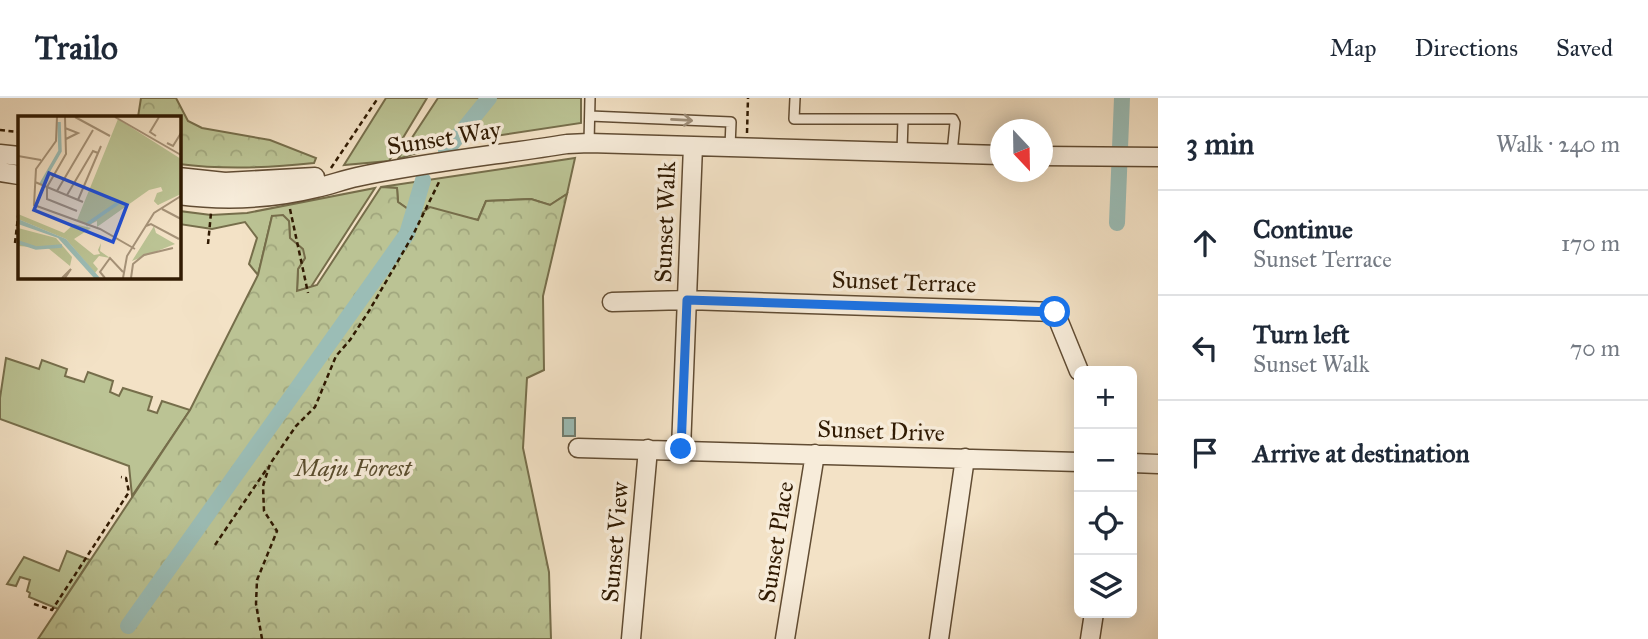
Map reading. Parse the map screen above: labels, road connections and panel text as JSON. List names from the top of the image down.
{
  "streets": {
    "street": [
      "Sunset Way",
      "Sunset Walk",
      "Sunset Terrace",
      "Sunset Drive",
      "Sunset View",
      "Sunset Place"
    ]
  },
  "crossings": [
    ["Sunset Way", "Sunset Walk"],
    ["Sunset Walk", "Sunset Terrace"],
    ["Sunset Walk", "Sunset Drive"],
    ["Sunset Drive", "Sunset Place"]
  ],
  "parks": ["Maju Forest"],
  "north": "bottom",
  "page": {
    "header": "Trailo",
    "nav": ["Map", "Directions", "Saved"],
    "heading": ["3 min", "Walk · 240 m"],
    "list": [
      ["Continue", "Sunset Terrace", "170 m"],
      ["Turn left", "Sunset Walk", "70 m"],
      "Arrive at destination"
    ],
    "map_buttons": ["+", "−"]
  }
}
